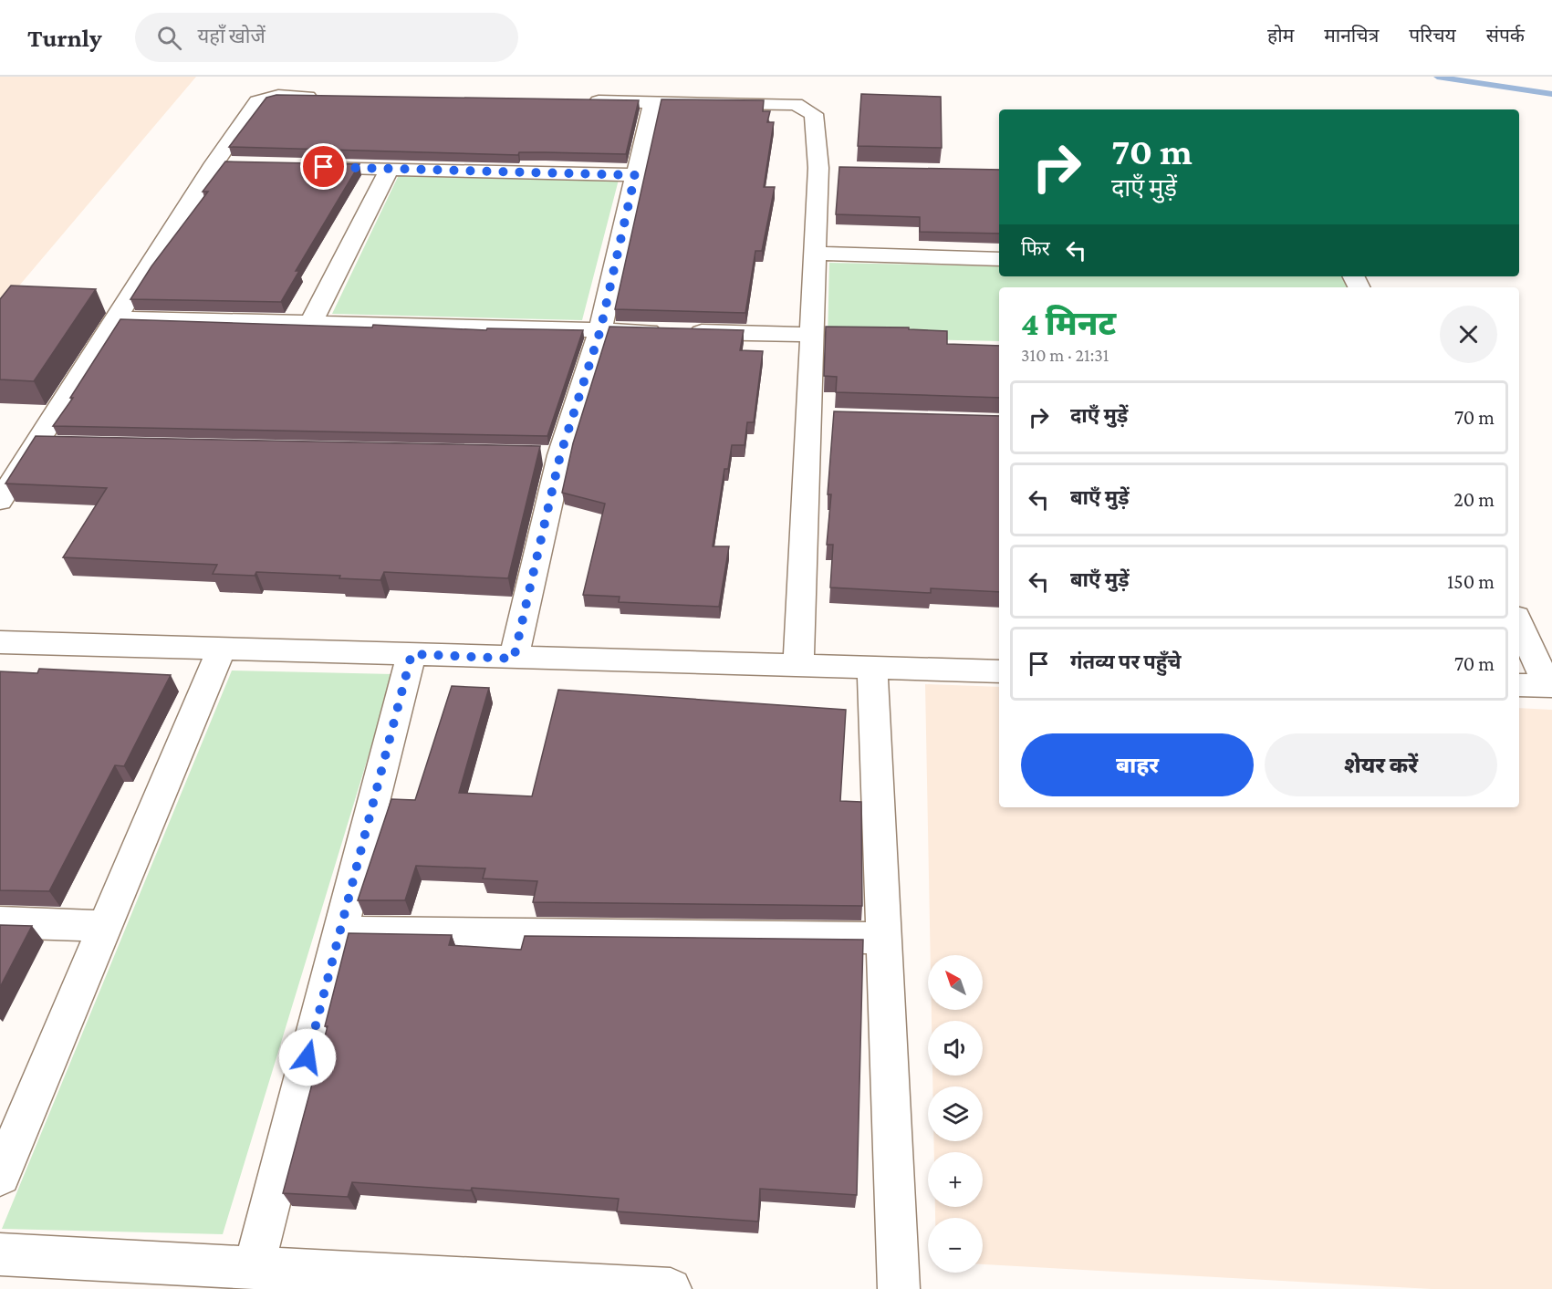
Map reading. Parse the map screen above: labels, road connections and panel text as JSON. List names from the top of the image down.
{
  "north": "top left",
  "page": {
    "header": "Turnly",
    "search": "यहाँ खोजें",
    "nav": [
      "होम",
      "मानचित्र",
      "परिचय",
      "संपर्क"
    ],
    "turn": ["70 m", "दाएँ मुड़ें"],
    "then": "फिर",
    "heading": ["4 मिनट", "310 m · 21:31"],
    "list": [
      {
        "name": "दाएँ मुड़ें",
        "value": "70 m"
      },
      {
        "name": "बाएँ मुड़ें",
        "value": "20 m"
      },
      {
        "name": "बाएँ मुड़ें",
        "value": "150 m"
      },
      {
        "name": "गंतव्य पर पहुँचे",
        "value": "70 m"
      }
    ],
    "buttons": ["बाहर", "शेयर करें"],
    "map_buttons": ["+", "−"]
  }
}
